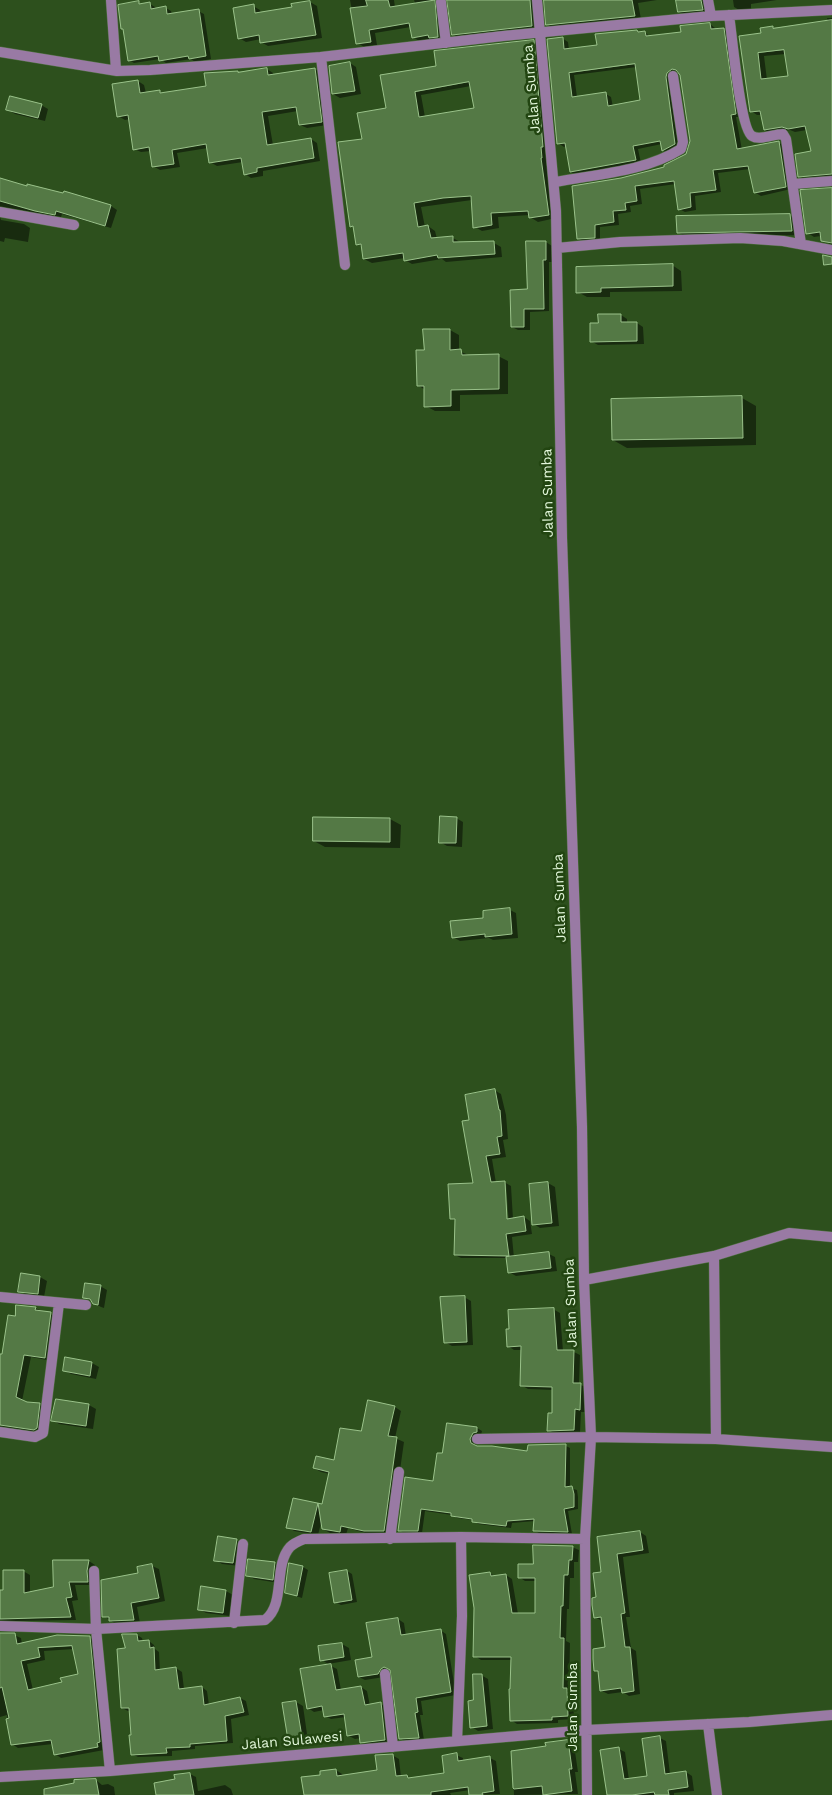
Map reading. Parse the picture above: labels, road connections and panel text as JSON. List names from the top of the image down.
{
  "streets": {
    "street": ["Jalan Sumba", "Jalan Sulawesi"]
  },
  "crossings": [
    ["Jalan Sumba", "Jalan Sulawesi"]
  ]
}
